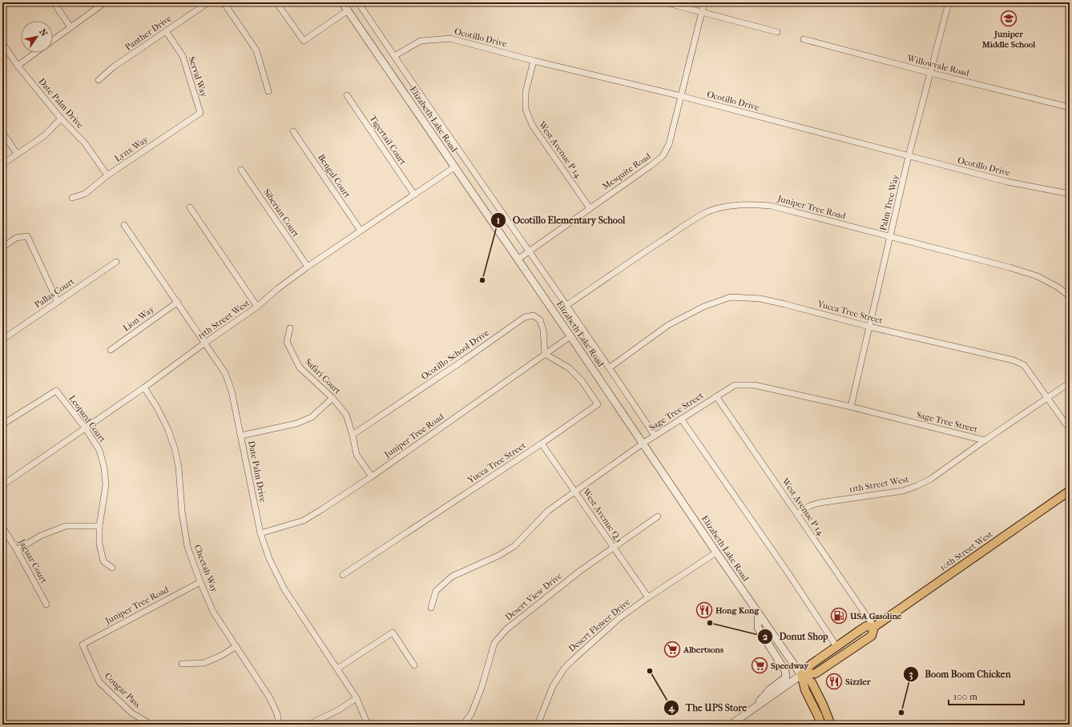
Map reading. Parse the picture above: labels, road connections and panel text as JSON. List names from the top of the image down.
{
  "streets": {
    "main road": ["Elizabeth Lake Road", "10th Street West"],
    "street": [
      "Panther Drive",
      "Ocotillo Drive",
      "Willowvale Road",
      "Serval Way",
      "Date Palm Drive",
      "Tigertail Court",
      "Lynx Way",
      "West Avenue P 14",
      "Mesquite Road",
      "Bengal Court",
      "Palm Tree Way",
      "Juniper Tree Road",
      "Siberian Court",
      "Pallas Court",
      "Yucca Tree Street",
      "Lion Way",
      "15th Street West",
      "Ocotillo School Drive",
      "Safari Court",
      "Sage Tree Street",
      "Leopard Court",
      "11th Street West",
      "West Avenue Q 1",
      "Jaguar Court",
      "Cheetah Way",
      "Desert View Drive",
      "Desert Flower Drive",
      "Cougar Pass"
    ]
  },
  "crossings": [
    ["Panther Drive", "Serval Way"],
    ["Ocotillo Drive", "West Avenue P 14"],
    ["Ocotillo Drive", "Mesquite Road"],
    ["Ocotillo Drive", "Palm Tree Way"],
    ["Willowvale Road", "Palm Tree Way"],
    ["Serval Way", "Lynx Way"],
    ["Date Palm Drive", "Lynx Way"],
    ["Date Palm Drive", "Juniper Tree Road"],
    ["Date Palm Drive", "Lion Way"],
    ["Date Palm Drive", "15th Street West"],
    ["Elizabeth Lake Road", "Mesquite Road"],
    ["Elizabeth Lake Road", "Juniper Tree Road"],
    ["Elizabeth Lake Road", "15th Street West"],
    ["Elizabeth Lake Road", "Sage Tree Street"],
    ["Elizabeth Lake Road", "10th Street West"],
    ["Elizabeth Lake Road", "Desert Flower Drive"],
    ["Tigertail Court", "15th Street West"],
    ["West Avenue P 14", "Mesquite Road"],
    ["West Avenue P 14", "Sage Tree Street"],
    ["West Avenue P 14", "11th Street West"],
    ["West Avenue P 14", "10th Street West"],
    ["Bengal Court", "15th Street West"],
    ["Palm Tree Way", "Juniper Tree Road"],
    ["Palm Tree Way", "Yucca Tree Street"],
    ["Palm Tree Way", "Sage Tree Street"],
    ["Juniper Tree Road", "Yucca Tree Street"],
    ["Juniper Tree Road", "Ocotillo School Drive"],
    ["Juniper Tree Road", "Safari Court"],
    ["Juniper Tree Road", "Cheetah Way"],
    ["Juniper Tree Road", "Cougar Pass"],
    ["Siberian Court", "15th Street West"],
    ["Yucca Tree Street", "Ocotillo School Drive"],
    ["Yucca Tree Street", "11th Street West"],
    ["Yucca Tree Street", "West Avenue Q 1"],
    ["15th Street West", "Leopard Court"],
    ["15th Street West", "Cheetah Way"],
    ["Ocotillo School Drive", "Safari Court"],
    ["Sage Tree Street", "11th Street West"],
    ["Sage Tree Street", "West Avenue Q 1"],
    ["West Avenue Q 1", "Desert View Drive"],
    ["West Avenue Q 1", "Desert Flower Drive"]
  ],
  "places": {
    "school or university": ["Juniper Middle School"],
    "other": [
      "Ocotillo Elementary School",
      "Donut Shop",
      "The UPS Store",
      "Boom Boom Chicken"
    ],
    "restaurant": ["Hong Kong", "Sizzler"],
    "fuel station": ["USA Gasoline"],
    "supermarket": ["Albertsons", "Speedway"]
  },
  "scale_bar": "100 m",
  "north": "top right"
}
